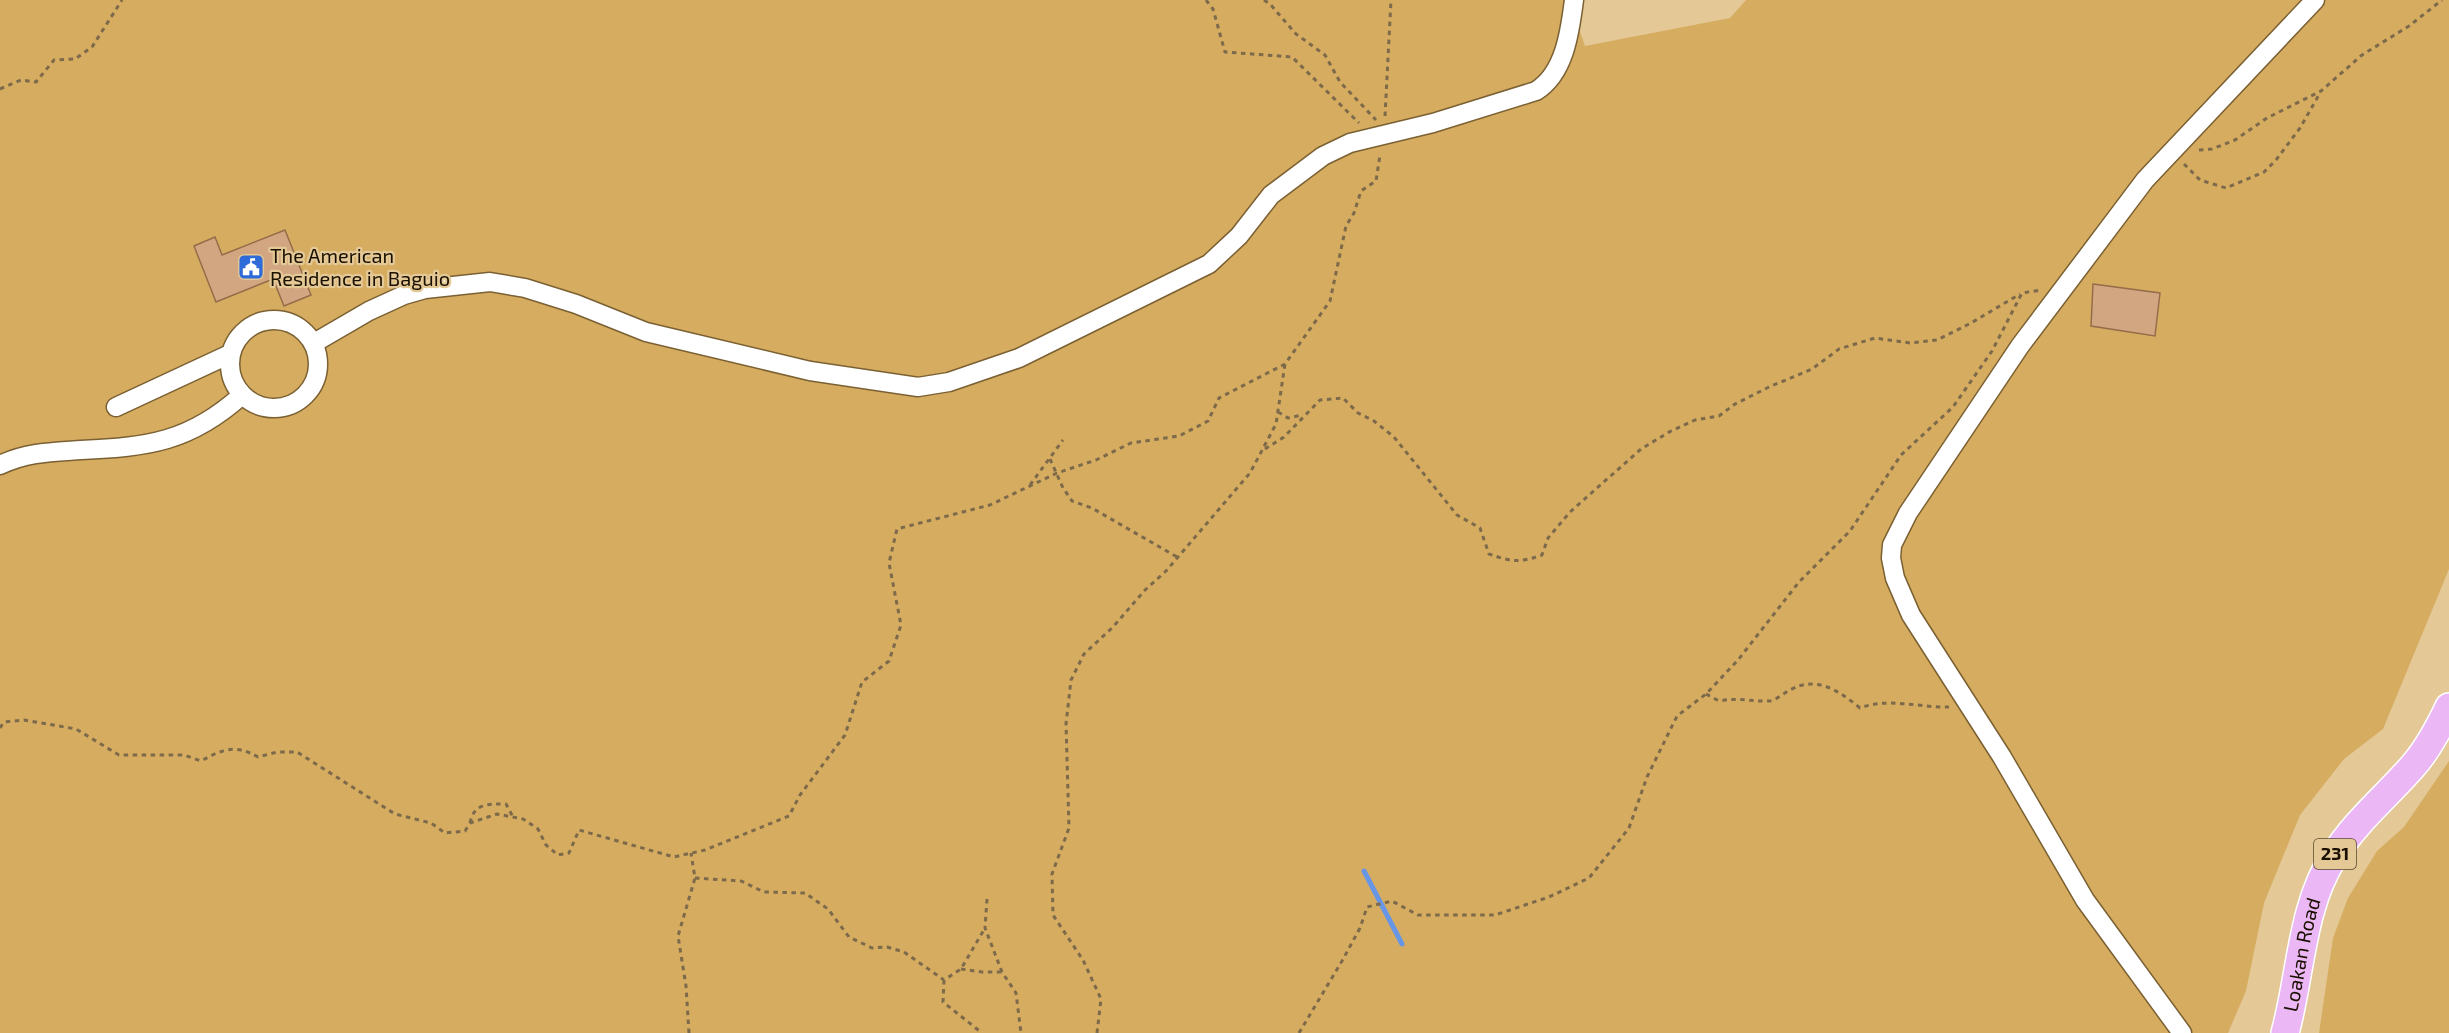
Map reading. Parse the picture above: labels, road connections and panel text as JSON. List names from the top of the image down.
{
  "streets": {
    "main road": ["231", "Loakan Road"]
  },
  "places": {
    "public building": ["The American Residence in Baguio"]
  }
}
